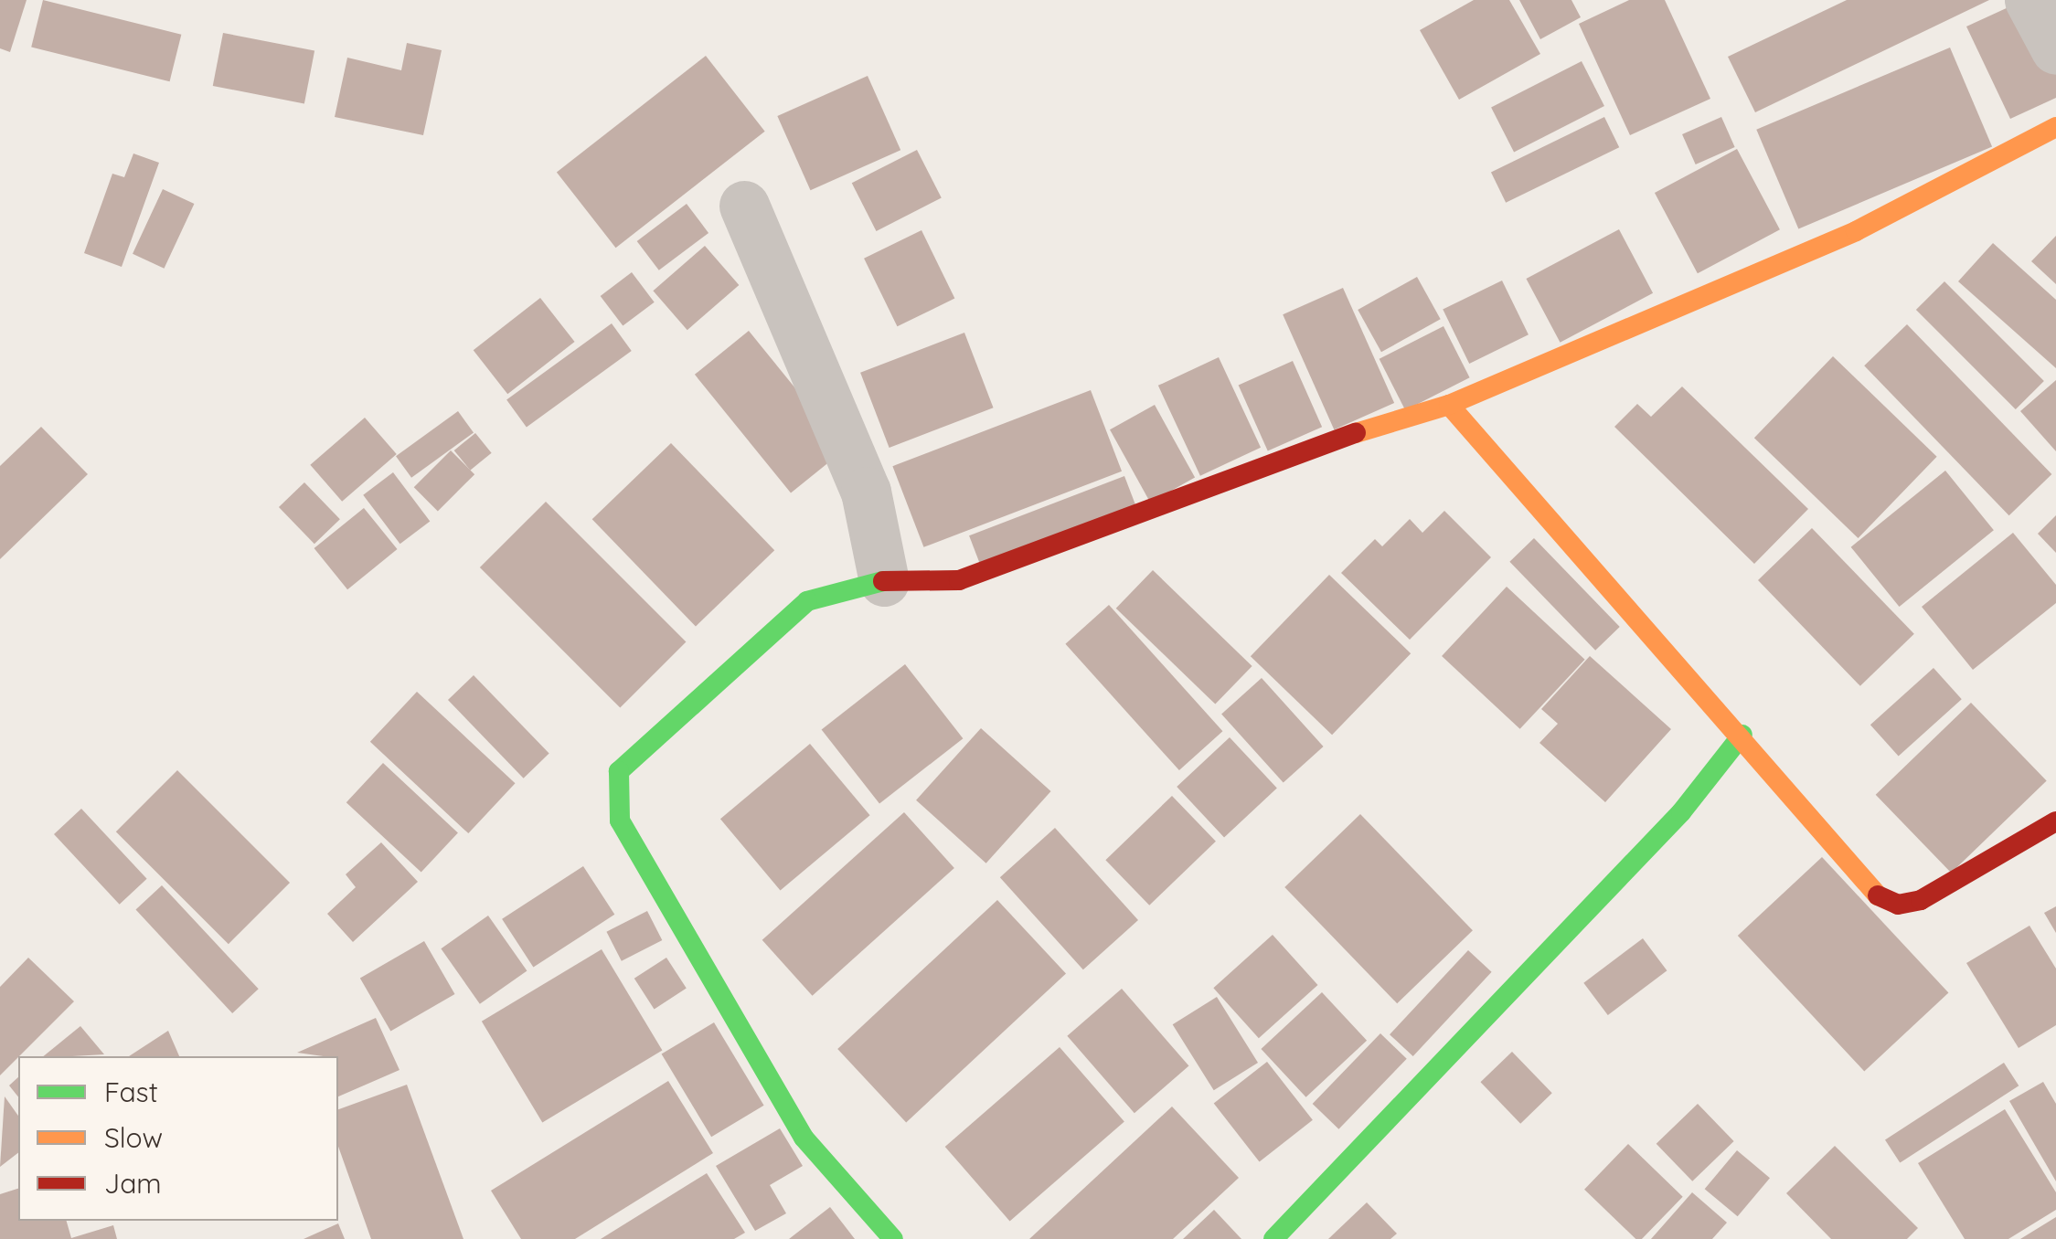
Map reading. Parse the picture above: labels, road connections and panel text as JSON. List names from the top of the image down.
{
  "legend": ["Fast", "Slow", "Jam"]
}
